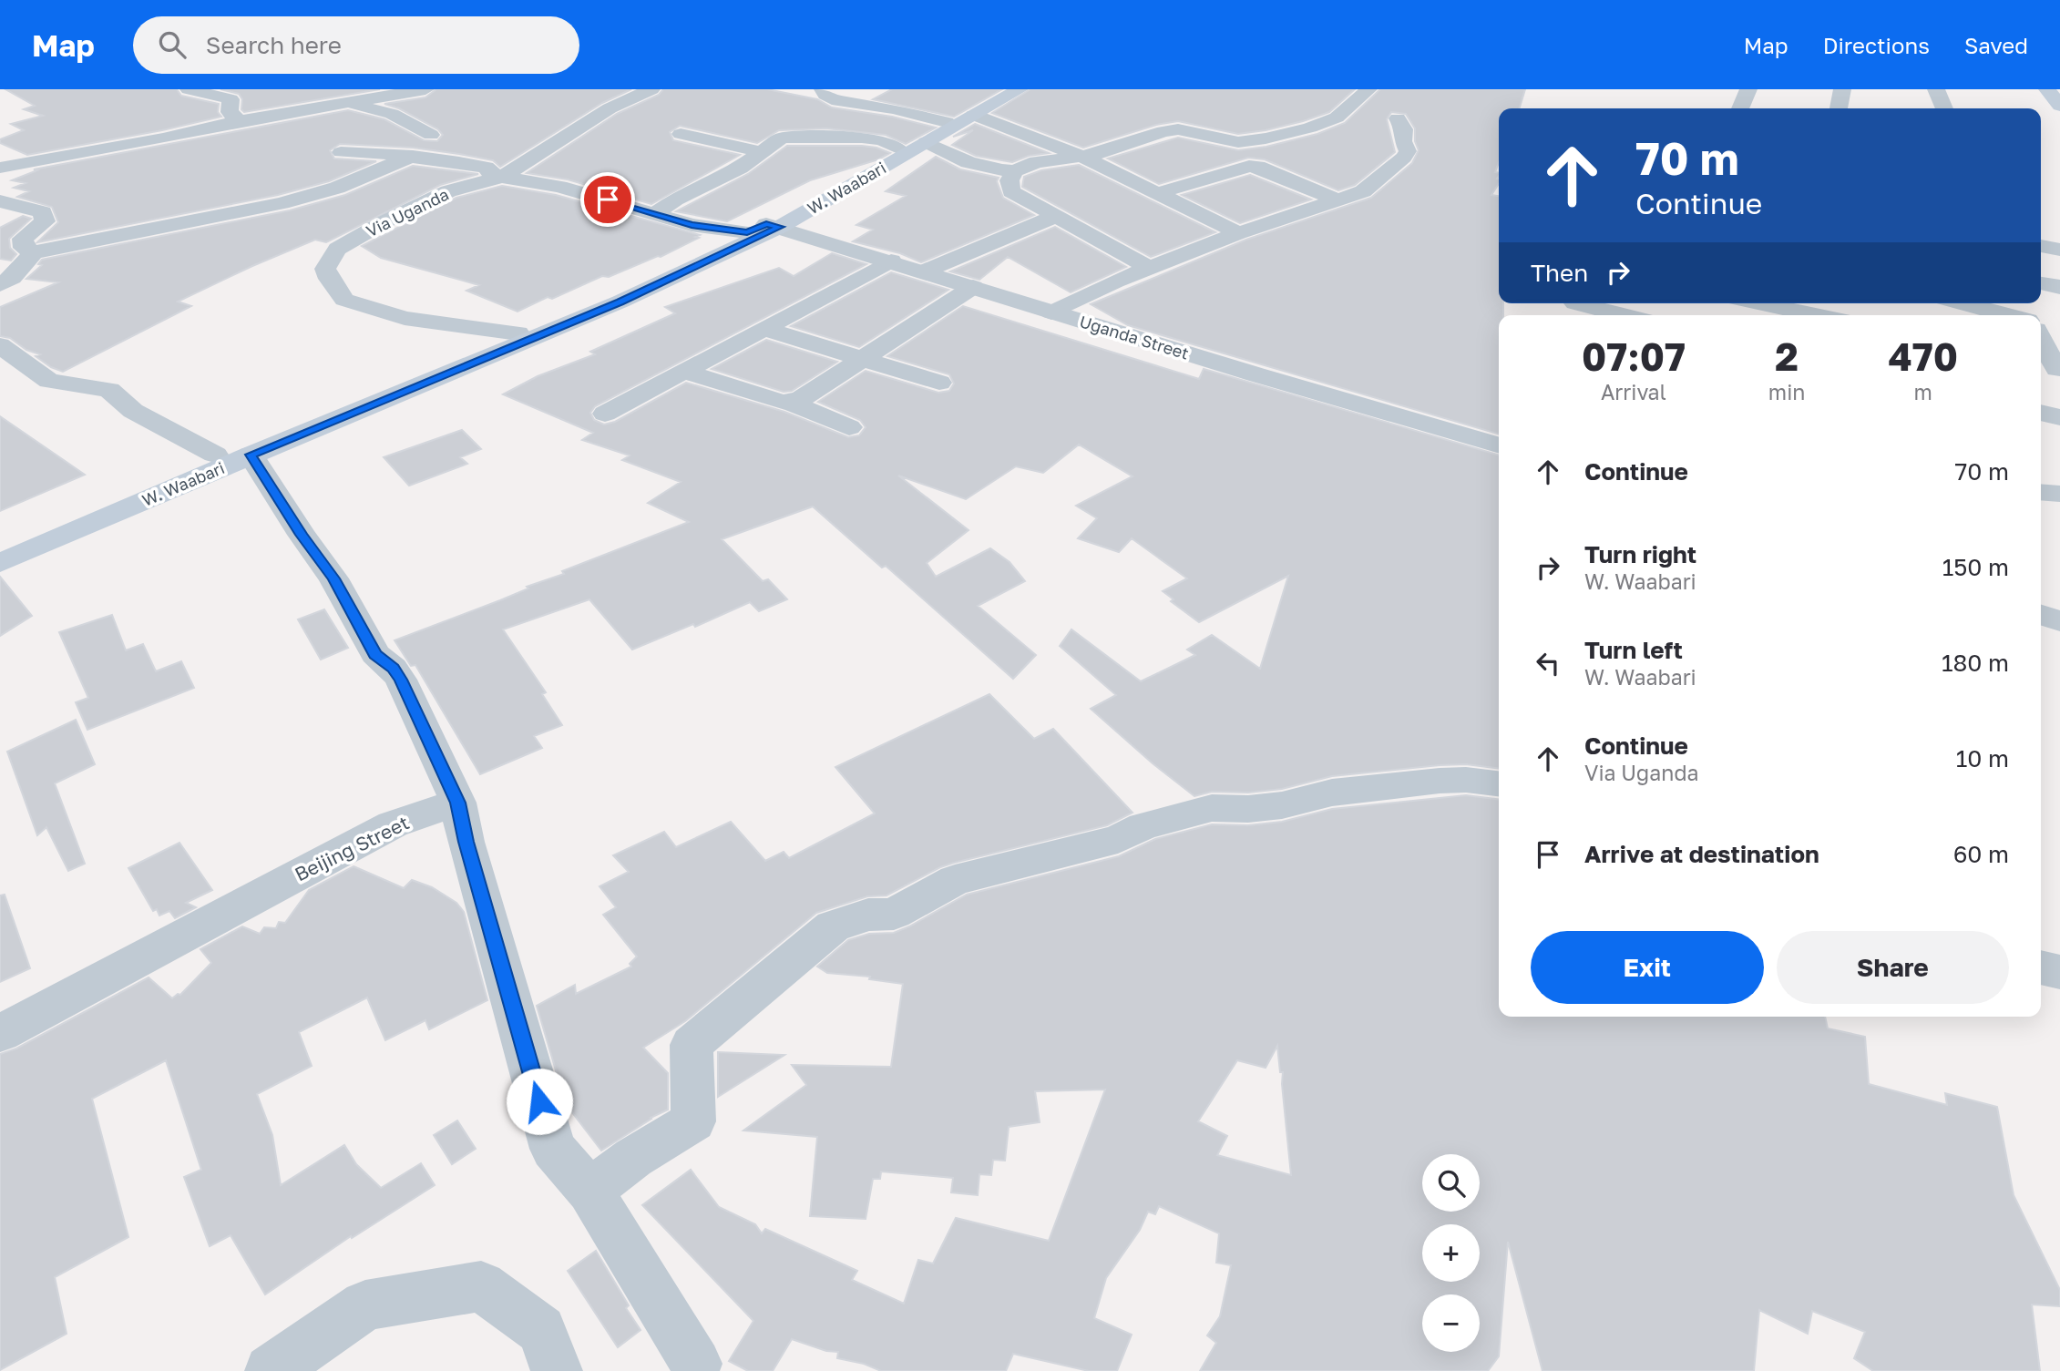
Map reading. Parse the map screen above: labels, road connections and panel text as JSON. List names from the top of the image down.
{
  "streets": {
    "main road": ["W. Waabari"],
    "street": ["Via Uganda", "Uganda Street", "Beijing Street"]
  },
  "crossings": [
    ["W. Waabari", "Via Uganda"],
    ["W. Waabari", "Uganda Street"],
    ["Via Uganda", "Uganda Street"]
  ],
  "page": {
    "header": "Map",
    "search": "Search here",
    "nav": ["Map", "Directions", "Saved"],
    "turn": ["70 m", "Continue"],
    "then": "Then",
    "eta": [
      "07:07",
      "Arrival",
      "2",
      "min",
      "470",
      "m"
    ],
    "list": [
      {
        "name": "Continue",
        "value": "70 m"
      },
      {
        "name": "Turn right",
        "note": "W. Waabari",
        "value": "150 m"
      },
      {
        "name": "Turn left",
        "note": "W. Waabari",
        "value": "180 m"
      },
      {
        "name": "Continue",
        "note": "Via Uganda",
        "value": "10 m"
      },
      {
        "name": "Arrive at destination",
        "value": "60 m"
      }
    ],
    "buttons": ["Exit", "Share"],
    "map_buttons": ["+", "−"]
  }
}
